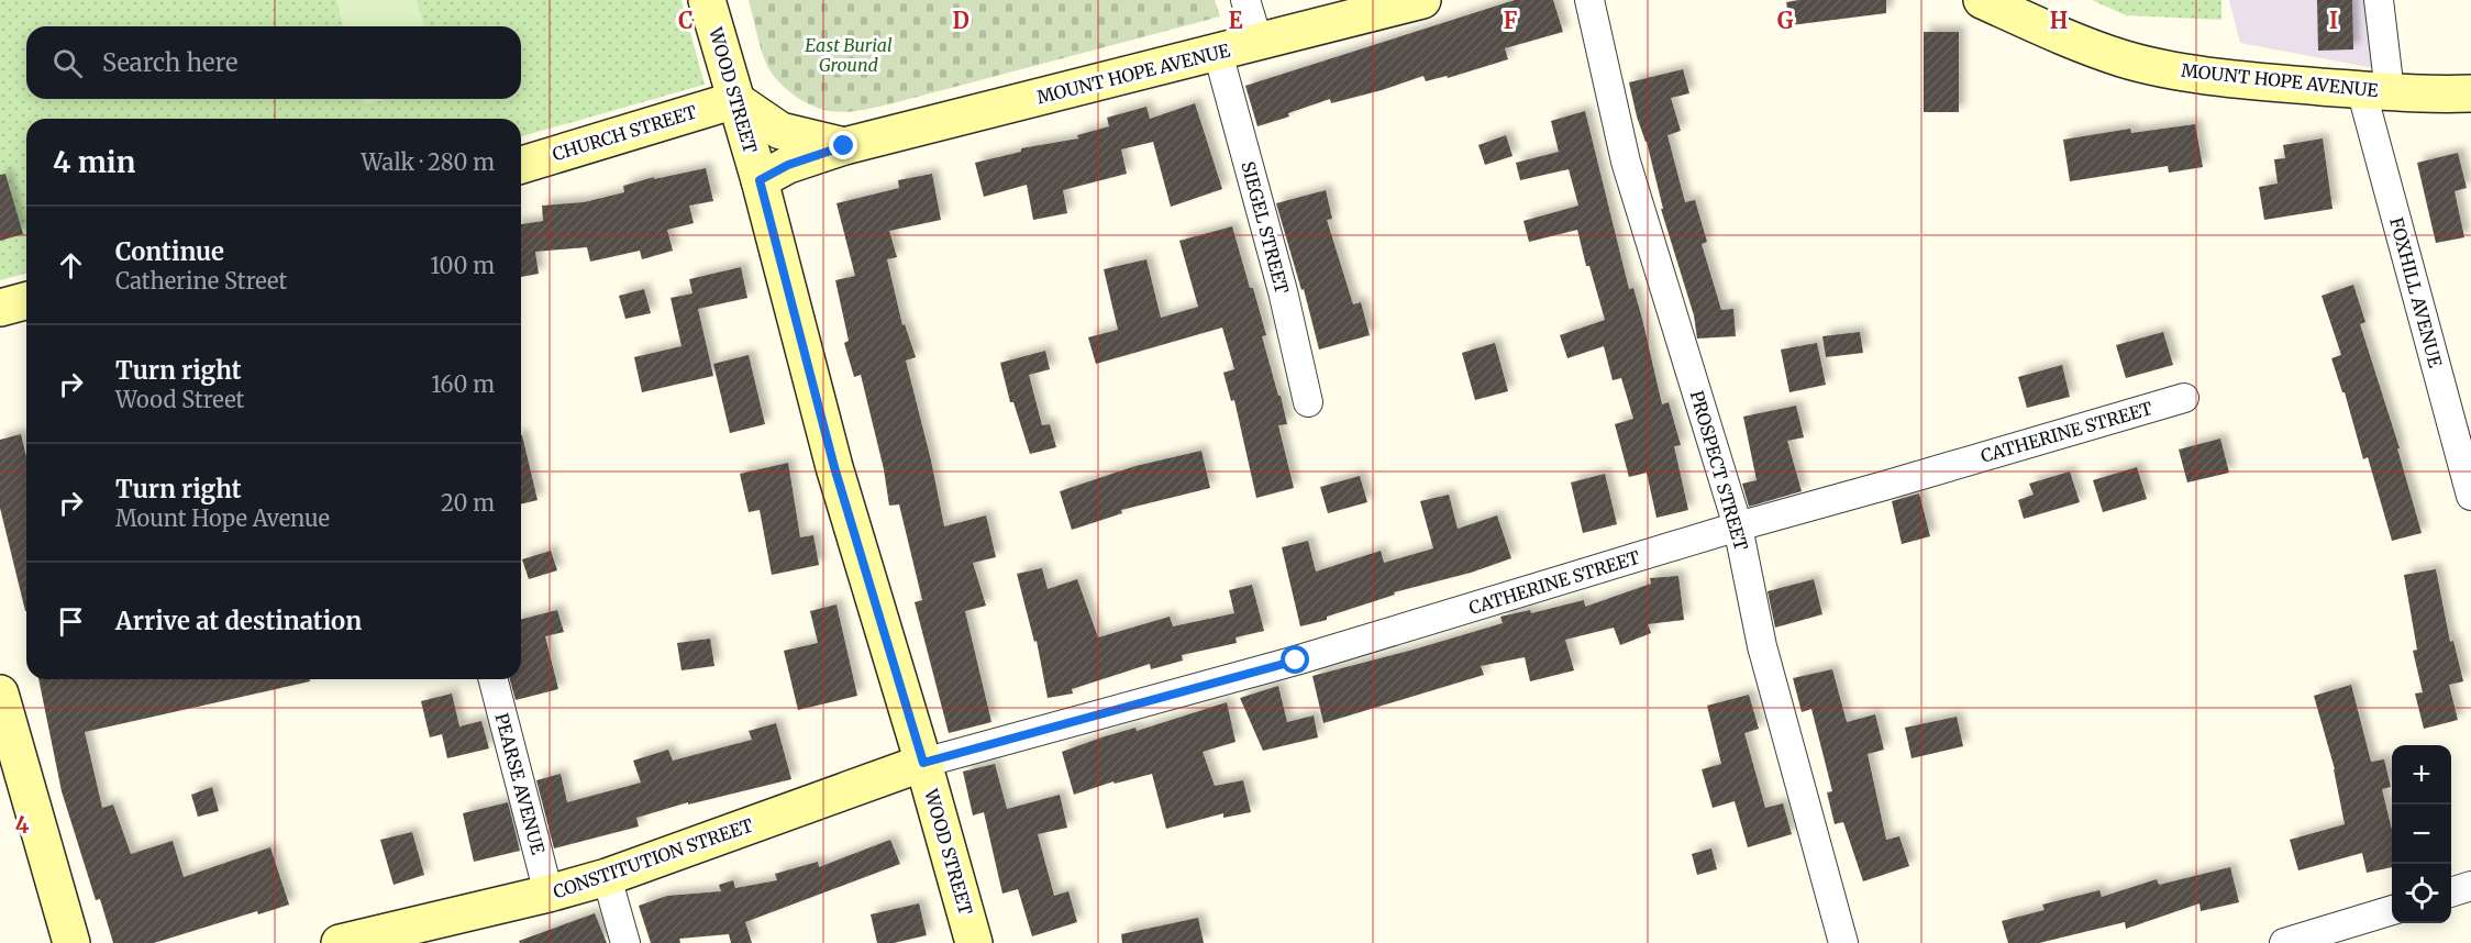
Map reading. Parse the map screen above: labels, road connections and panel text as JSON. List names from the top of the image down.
{
  "streets": {
    "street": [
      "MOUNT HOPE AVENUE",
      "WOOD STREET",
      "CHURCH STREET",
      "SIEGEL STREET",
      "FOXHILL AVENUE",
      "CATHERINE STREET",
      "PROSPECT STREET",
      "PEARSE AVENUE",
      "CONSTITUTION STREET"
    ]
  },
  "crossings": [
    ["MOUNT HOPE AVENUE", "WOOD STREET"],
    ["MOUNT HOPE AVENUE", "CHURCH STREET"],
    ["MOUNT HOPE AVENUE", "SIEGEL STREET"],
    ["MOUNT HOPE AVENUE", "FOXHILL AVENUE"],
    ["WOOD STREET", "CHURCH STREET"],
    ["WOOD STREET", "CATHERINE STREET"],
    ["WOOD STREET", "CONSTITUTION STREET"],
    ["CATHERINE STREET", "PROSPECT STREET"],
    ["CATHERINE STREET", "CONSTITUTION STREET"],
    ["PEARSE AVENUE", "CONSTITUTION STREET"]
  ],
  "parks": ["East Burial Ground"],
  "page": {
    "search": "Search here",
    "heading": ["4 min", "Walk · 280 m"],
    "list": [
      ["Continue", "Catherine Street", "100 m"],
      ["Turn right", "Wood Street", "160 m"],
      ["Turn right", "Mount Hope Avenue", "20 m"],
      "Arrive at destination"
    ],
    "map_buttons": ["+", "−"]
  },
  "grid": {
    "columns": [
      "C",
      "D",
      "E",
      "F",
      "G",
      "H",
      "I"
    ],
    "rows": ["4"]
  }
}
